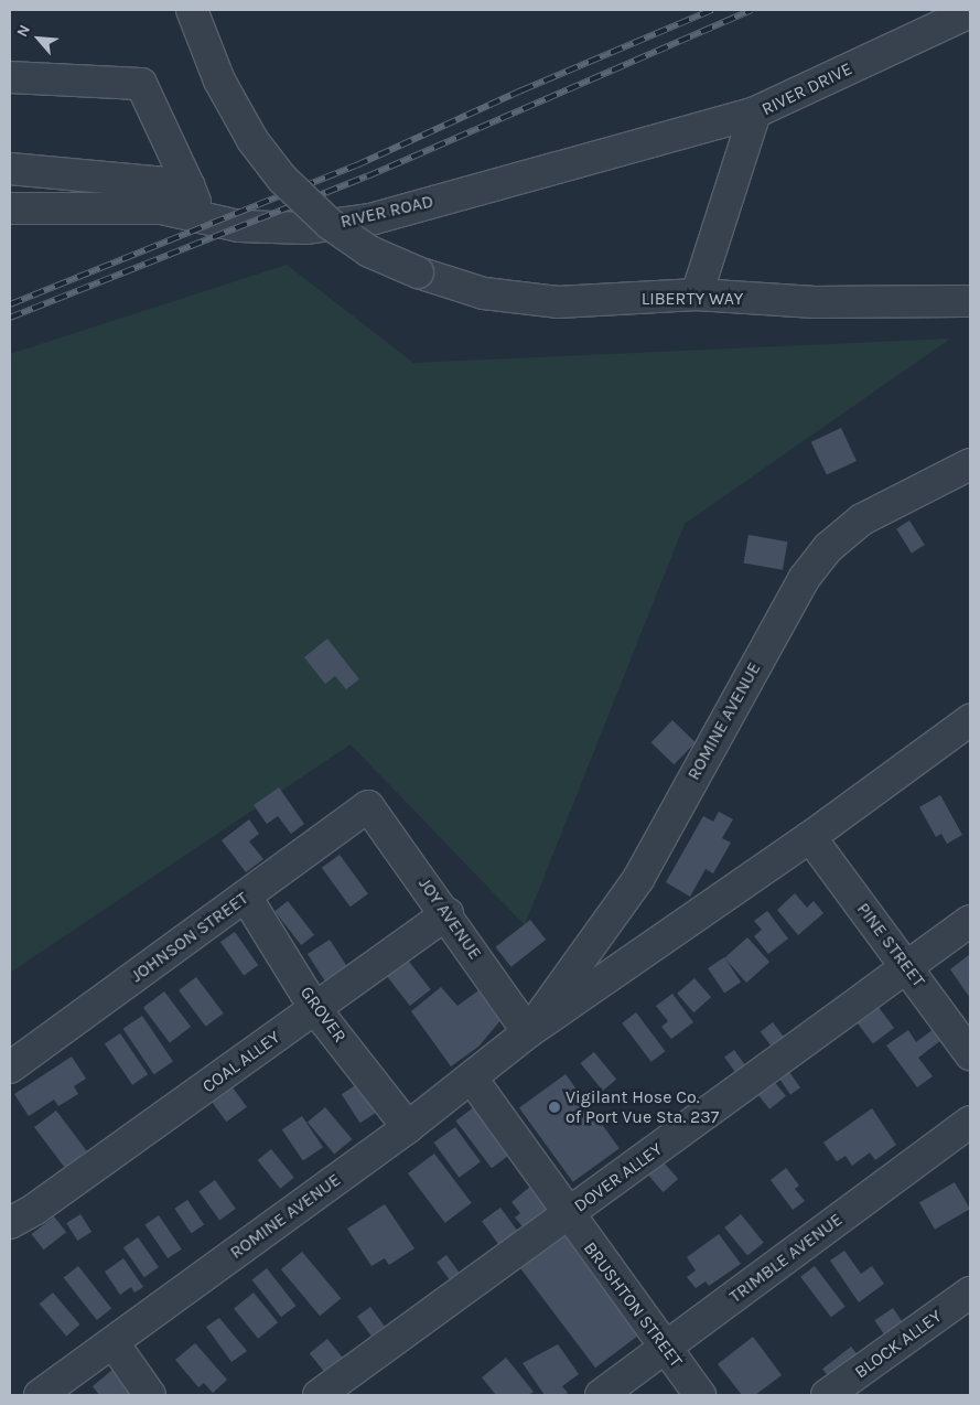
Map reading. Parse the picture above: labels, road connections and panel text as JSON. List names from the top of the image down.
{
  "streets": {
    "street": [
      "RIVER DRIVE",
      "RIVER ROAD",
      "LIBERTY WAY",
      "ROMINE AVENUE",
      "JOY AVENUE",
      "JOHNSON STREET",
      "PINE STREET",
      "GROVER",
      "COAL ALLEY",
      "DOVER ALLEY",
      "TRIMBLE AVENUE",
      "BRUSHTON STREET",
      "BLOCK ALLEY"
    ]
  },
  "crossings": [
    ["RIVER DRIVE", "RIVER ROAD"],
    ["RIVER DRIVE", "LIBERTY WAY"],
    ["ROMINE AVENUE", "JOY AVENUE"],
    ["ROMINE AVENUE", "PINE STREET"],
    ["ROMINE AVENUE", "GROVER"],
    ["ROMINE AVENUE", "BRUSHTON STREET"],
    ["JOY AVENUE", "JOHNSON STREET"],
    ["JOY AVENUE", "COAL ALLEY"],
    ["JOHNSON STREET", "GROVER"],
    ["PINE STREET", "DOVER ALLEY"],
    ["GROVER", "COAL ALLEY"],
    ["DOVER ALLEY", "BRUSHTON STREET"],
    ["TRIMBLE AVENUE", "BRUSHTON STREET"]
  ],
  "places": ["Vigilant Hose Co. of Port Vue Sta. 237"],
  "north": "top left"
}
